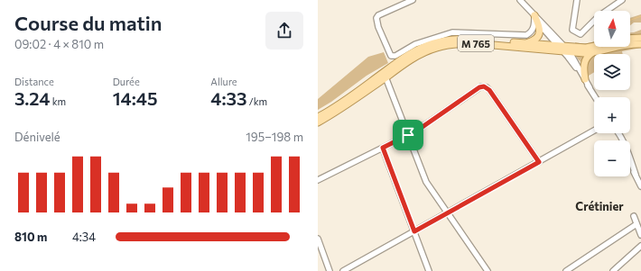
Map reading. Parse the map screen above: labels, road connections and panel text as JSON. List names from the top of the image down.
{
  "streets": {
    "main road": ["M 765"]
  },
  "districts": ["Crétinier"],
  "north": "top",
  "page": {
    "heading": ["Course du matin", "09:02 · 4 × 810 m"],
    "map_buttons": ["+", "−"],
    "stats": [
      ["Distance", "3.24 km"],
      ["Durée", "14:45"],
      ["Allure", "4:33 /km"]
    ],
    "chart": ["Dénivelé", "195–198 m"],
    "list": [
      {
        "name": "810 m",
        "note": "4:34"
      }
    ]
  }
}
